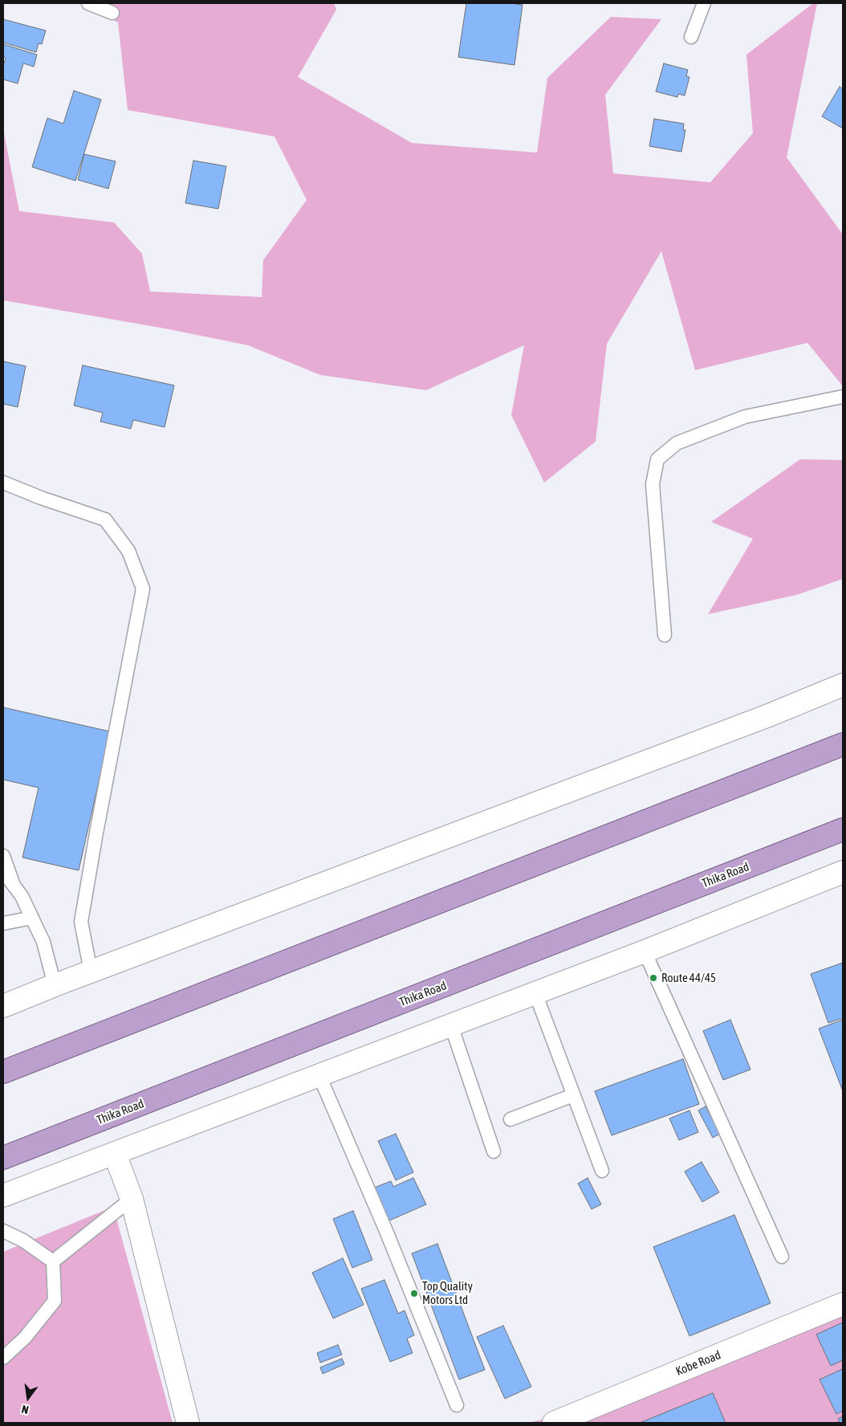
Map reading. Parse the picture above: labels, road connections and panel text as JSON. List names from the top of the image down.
{
  "streets": {
    "highway": ["Thika Road"],
    "main road": ["Kobe Road"]
  },
  "places": ["Route 44/45", "Top Quality Motors Ltd"],
  "north": "bottom"
}
